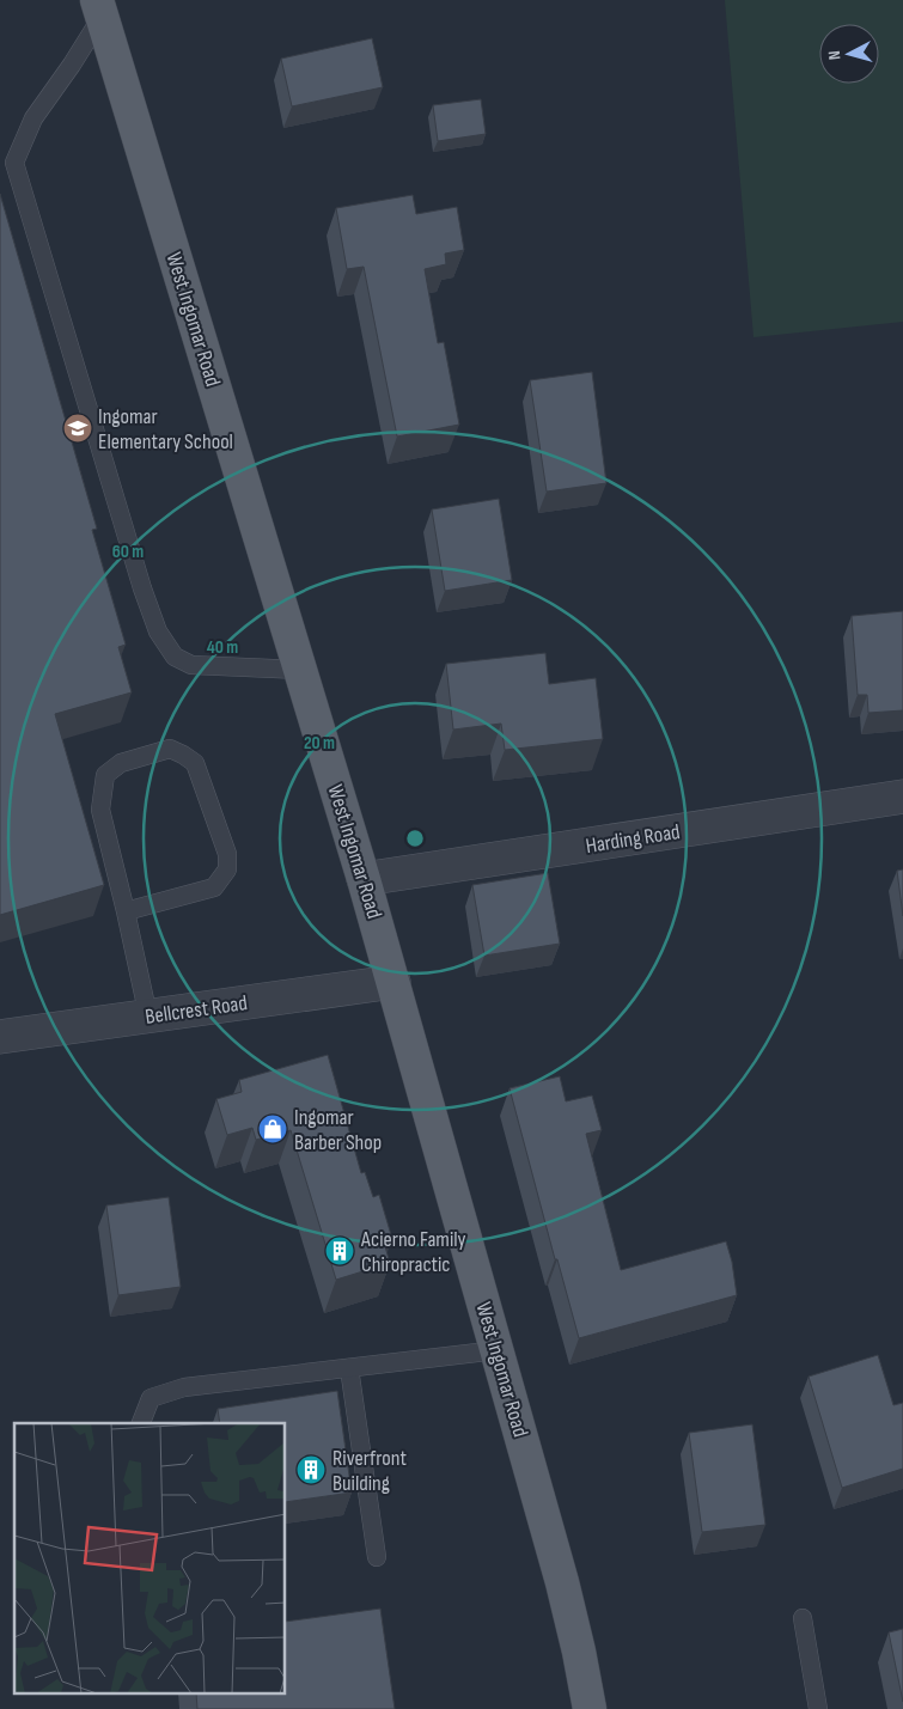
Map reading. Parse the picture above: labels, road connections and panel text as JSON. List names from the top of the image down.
{
  "streets": {
    "main road": ["West Ingomar Road"],
    "street": ["Harding Road", "Bellcrest Road"]
  },
  "crossings": [
    ["West Ingomar Road", "Harding Road"],
    ["West Ingomar Road", "Bellcrest Road"]
  ],
  "places": {
    "school or university": ["Ingomar Elementary School"],
    "shop": ["Ingomar Barber Shop"],
    "building": ["Acierno Family Chiropractic", "Riverfront Building"]
  },
  "north": "left",
  "rings": ["60 m", "40 m", "20 m"]
}
